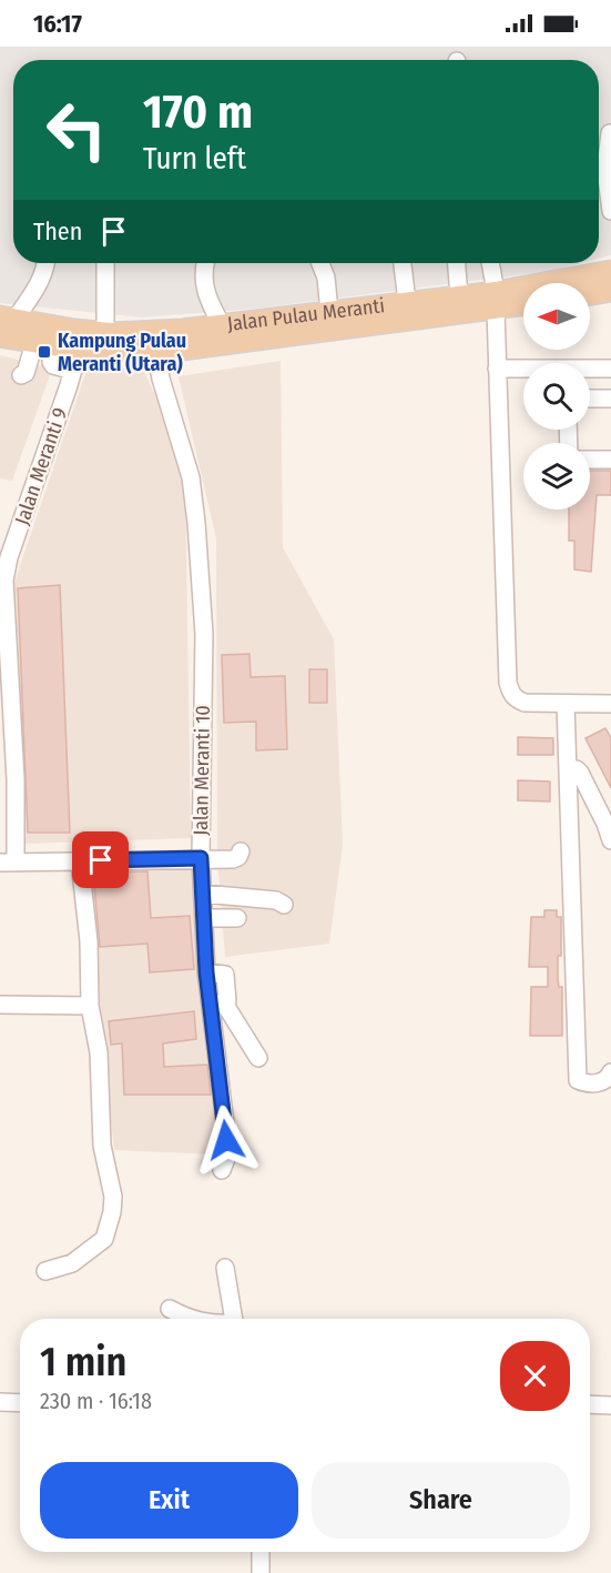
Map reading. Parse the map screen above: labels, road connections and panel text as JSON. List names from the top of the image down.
{
  "streets": {
    "main road": ["Jalan Pulau Meranti"],
    "street": ["Jalan Meranti 9", "Jalan Meranti 10"]
  },
  "crossings": [
    ["Jalan Pulau Meranti", "Jalan Meranti 9"],
    ["Jalan Pulau Meranti", "Jalan Meranti 10"]
  ],
  "places": {
    "transit": ["Kampung Pulau Meranti (Utara)"]
  },
  "north": "left",
  "page": {
    "status": "16:17",
    "turn": ["170 m", "Turn left"],
    "then": "Then",
    "heading": ["1 min", "230 m · 16:18"],
    "buttons": ["Exit", "Share"]
  }
}
